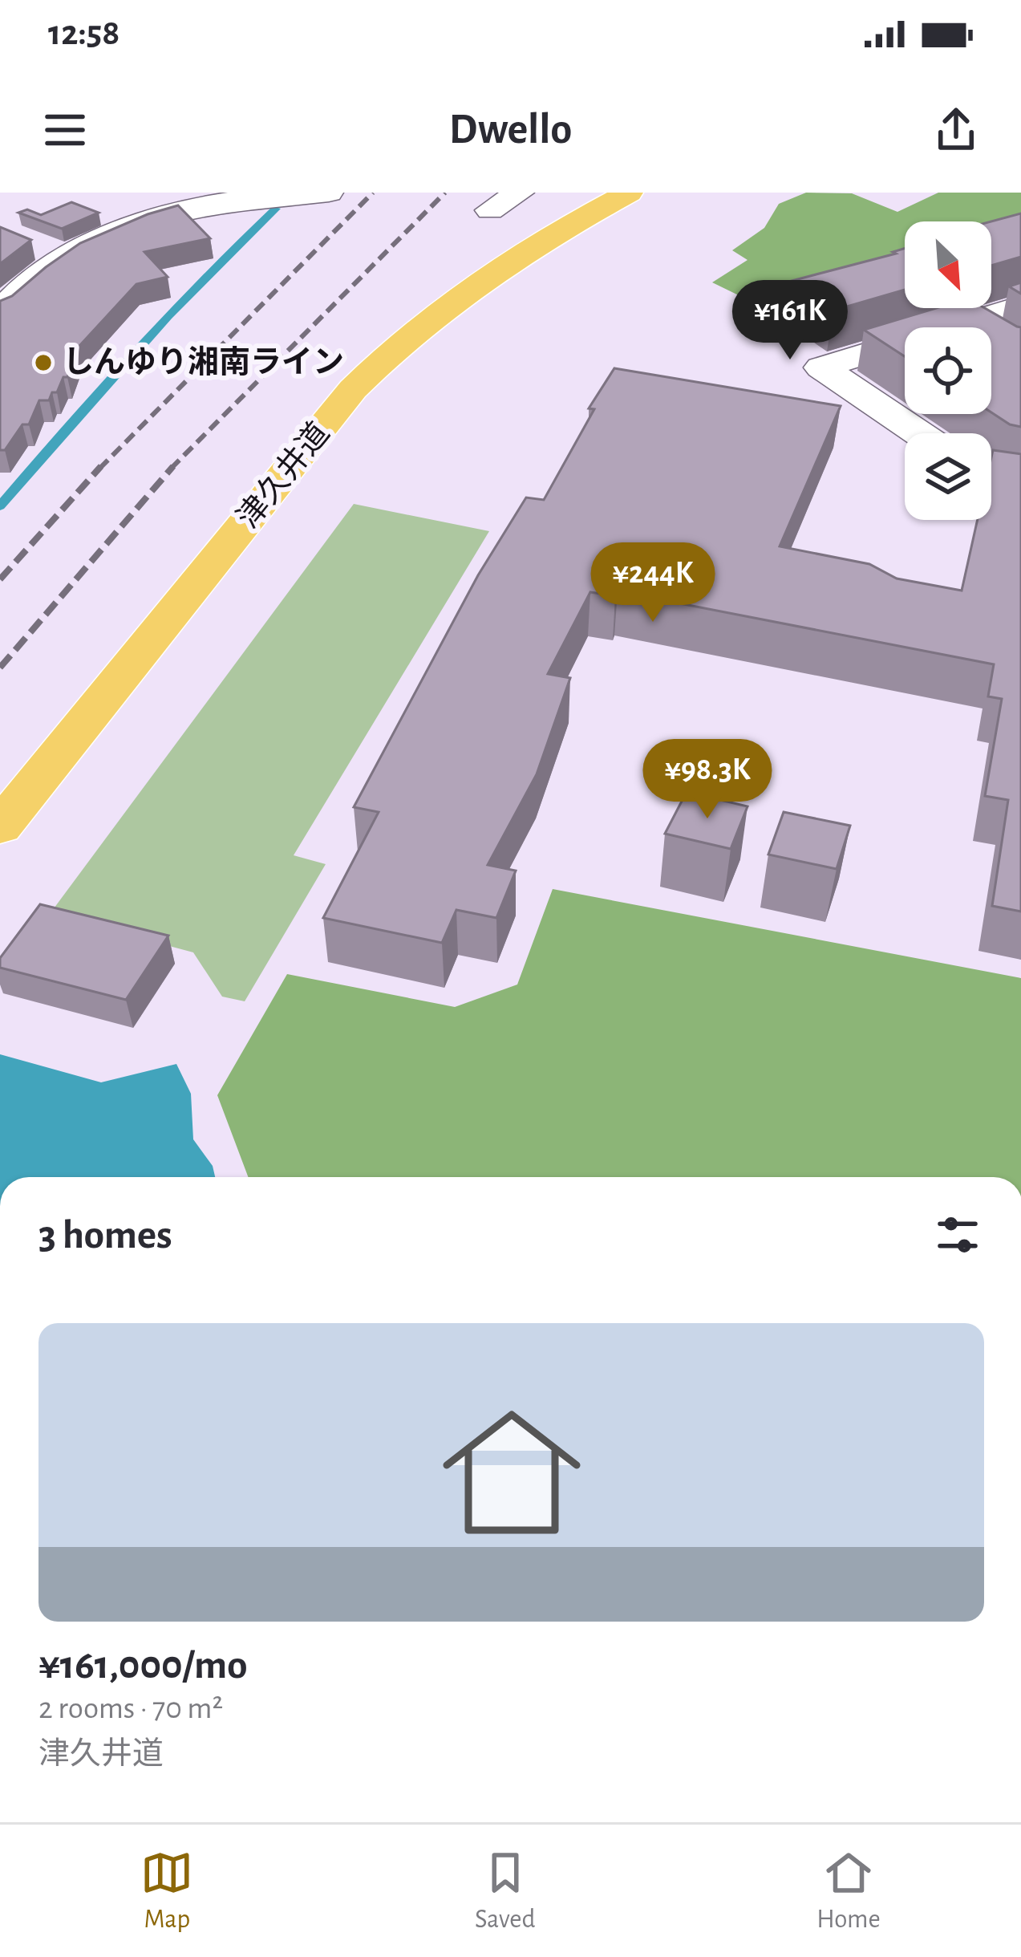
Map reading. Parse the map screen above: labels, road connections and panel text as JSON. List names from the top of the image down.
{
  "streets": {
    "main road": ["津久井道"]
  },
  "places": ["しんゆり湘南ライン"],
  "north": "bottom right",
  "page": {
    "status": "12:58",
    "header": "Dwello",
    "price": ["¥161K", "¥244K", "¥98.3K"],
    "heading": "3 homes",
    "list": [
      {
        "name": "¥161,000/mo",
        "note": "2 rooms · 70 m² · 津久井道"
      }
    ],
    "tabs": ["Map", "Saved", "Home"]
  }
}
